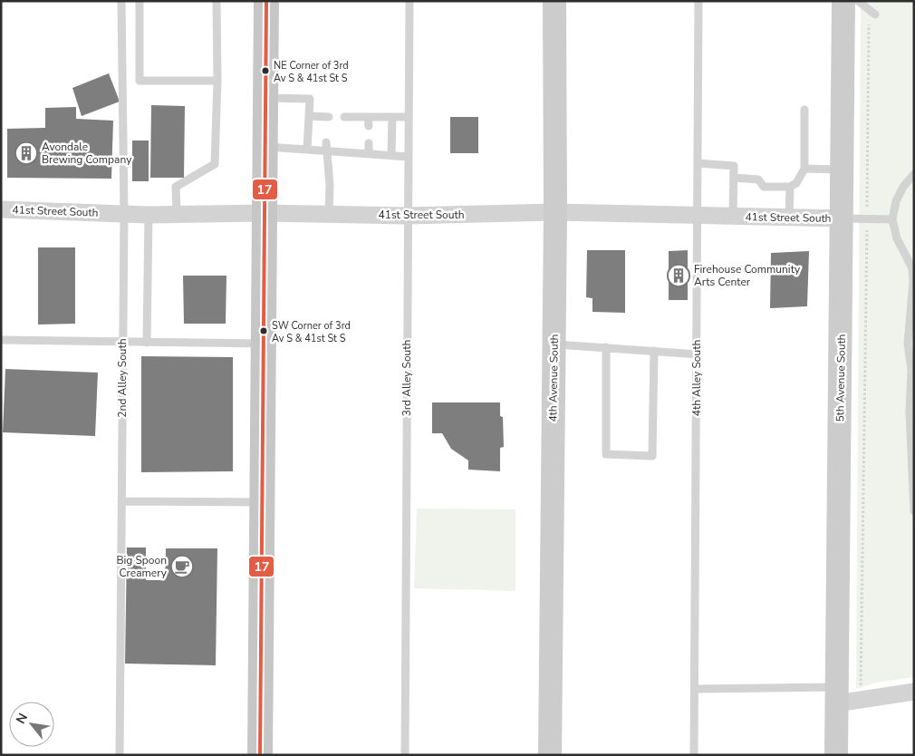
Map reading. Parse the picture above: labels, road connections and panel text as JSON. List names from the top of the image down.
{
  "streets": {
    "street": ["41st Street South", "4th Avenue South", "5th Avenue South"],
    "lane": ["2nd Alley South", "3rd Alley South", "4th Alley South"]
  },
  "crossings": [
    ["41st Street South", "2nd Alley South"],
    ["41st Street South", "3rd Alley South"],
    ["41st Street South", "4th Avenue South"],
    ["41st Street South", "4th Alley South"],
    ["41st Street South", "5th Avenue South"]
  ],
  "places": {
    "other": ["NE Corner of 3rd Av S & 41st St S", "SW Corner of 3rd Av S & 41st St S"],
    "building": ["Avondale Brewing Company", "Firehouse Community Arts Center"],
    "cafe": ["Big Spoon Creamery"]
  },
  "lines": ["transit line 17"],
  "north": "top left"
}
